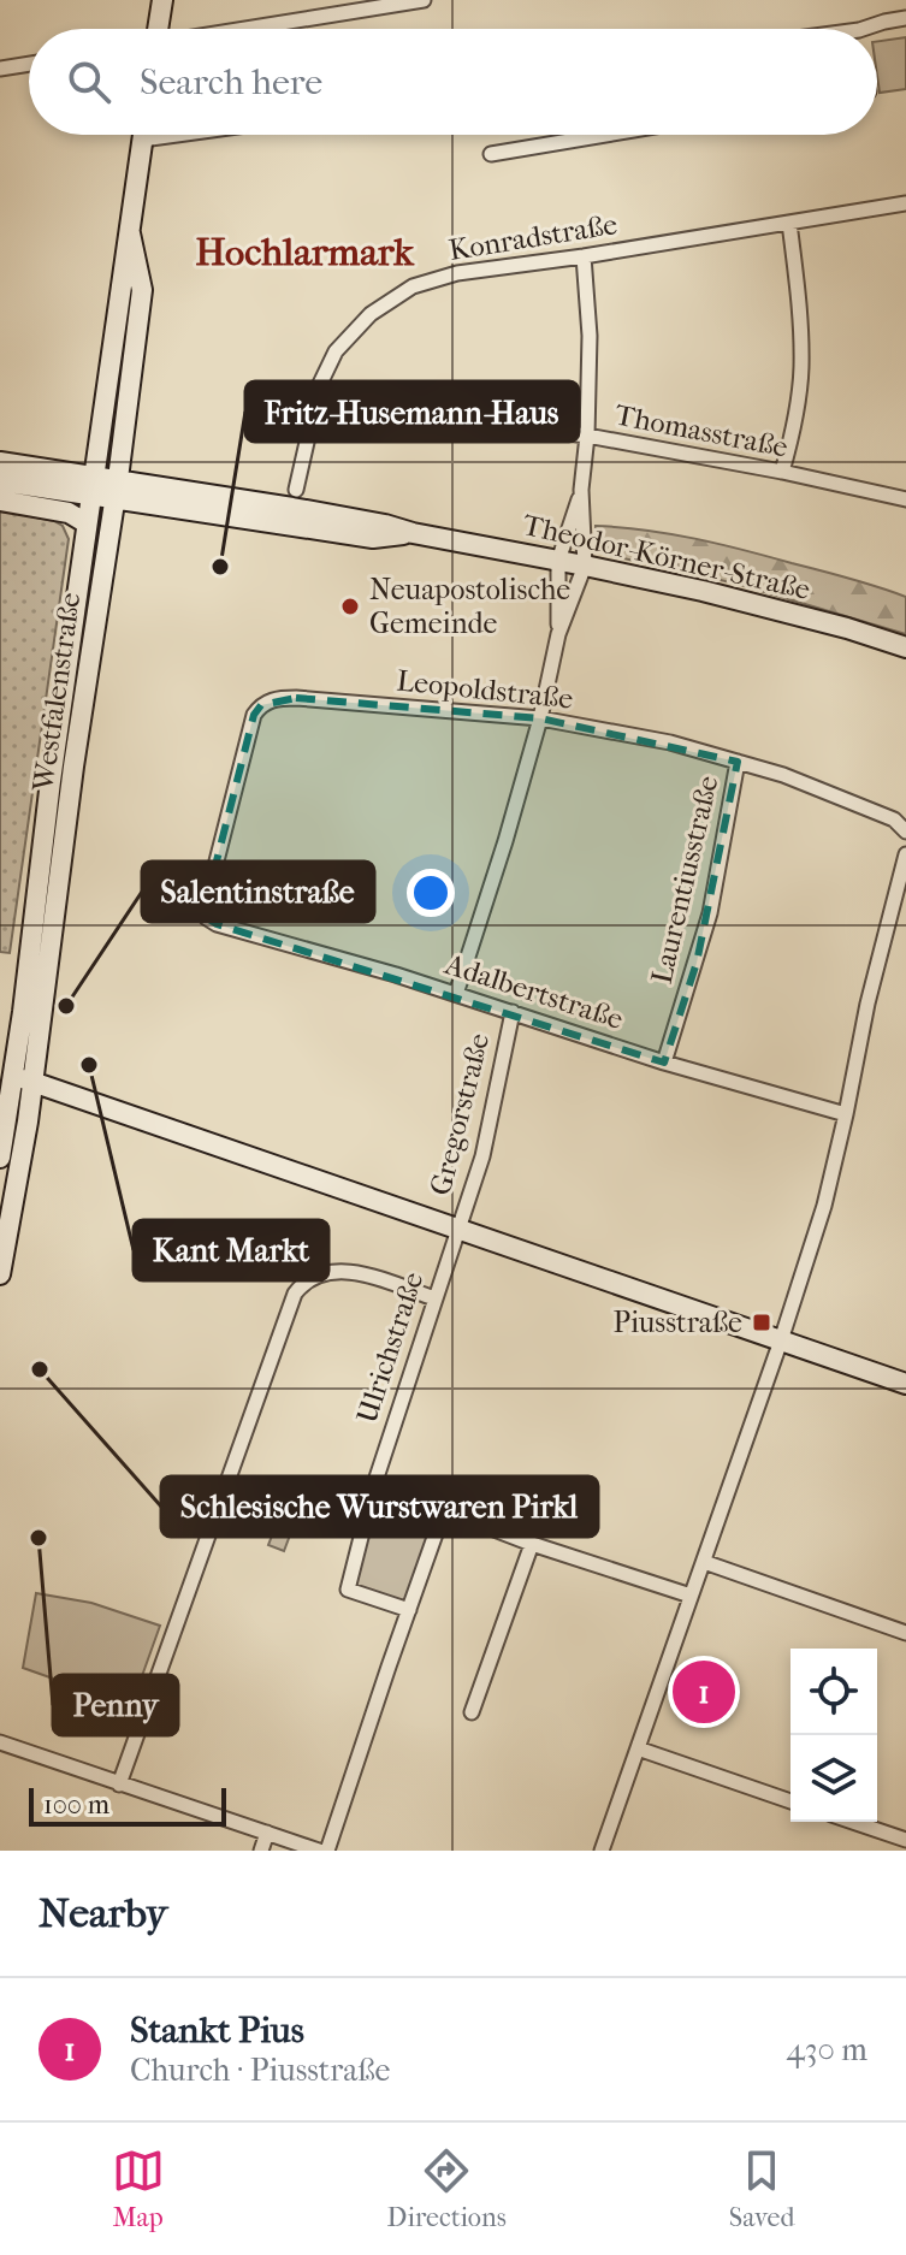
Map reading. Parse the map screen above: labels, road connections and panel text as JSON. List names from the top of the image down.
{
  "streets": {
    "main road": ["Theodor-Körner-Straße", "Westfalenstraße"],
    "street": [
      "Konradstraße",
      "Thomasstraße",
      "Leopoldstraße",
      "Laurentiusstraße",
      "Adalbertstraße",
      "Gregorstraße",
      "Ulrichstraße"
    ]
  },
  "crossings": [
    ["Konradstraße", "Thomasstraße"],
    ["Theodor-Körner-Straße", "Westfalenstraße"],
    ["Leopoldstraße", "Laurentiusstraße"],
    ["Leopoldstraße", "Adalbertstraße"],
    ["Laurentiusstraße", "Adalbertstraße"],
    ["Adalbertstraße", "Gregorstraße"],
    ["Gregorstraße", "Ulrichstraße"]
  ],
  "districts": ["Hochlarmark"],
  "places": {
    "other": [
      "Fritz-Husemann-Haus",
      "Neuapostolische Gemeinde",
      "Salentinstraße",
      "Kant Markt",
      "Schlesische Wurstwaren Pirkl",
      "Penny"
    ],
    "transit": ["Piusstraße"]
  },
  "scale_bar": "100 m",
  "page": {
    "search": "Search here",
    "pins": "1",
    "scale": "100 m",
    "heading": "Nearby",
    "list": [
      {
        "mark": "1",
        "name": "Stankt Pius",
        "note": "Church · Piusstraße",
        "value": "430 m"
      }
    ],
    "nav": ["Map", "Directions", "Saved"]
  }
}
